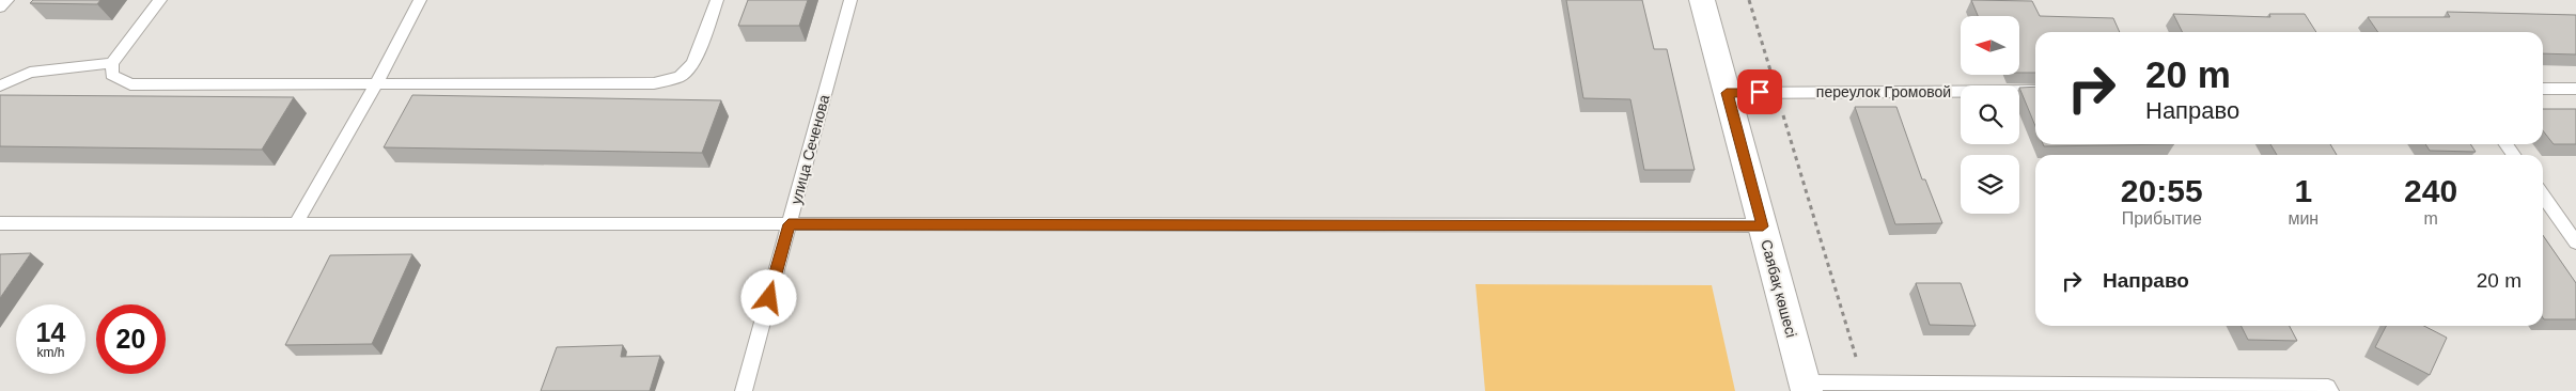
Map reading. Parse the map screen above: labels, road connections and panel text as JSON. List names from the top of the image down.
{
  "streets": {
    "street": ["Саябақ көшесі"],
    "lane": ["переулок Громовой", "улица Сеченова"]
  },
  "crossings": [
    ["переулок Громовой", "Саябақ көшесі"]
  ],
  "north": "left",
  "page": {
    "turn": ["20 m", "Направо"],
    "eta": [
      "20:55",
      "Прибытие",
      "1",
      "мин",
      "240",
      "m"
    ],
    "list": [
      {
        "name": "Направо",
        "value": "20 m"
      }
    ],
    "speed": "14 km/h",
    "limit": "20"
  }
}
